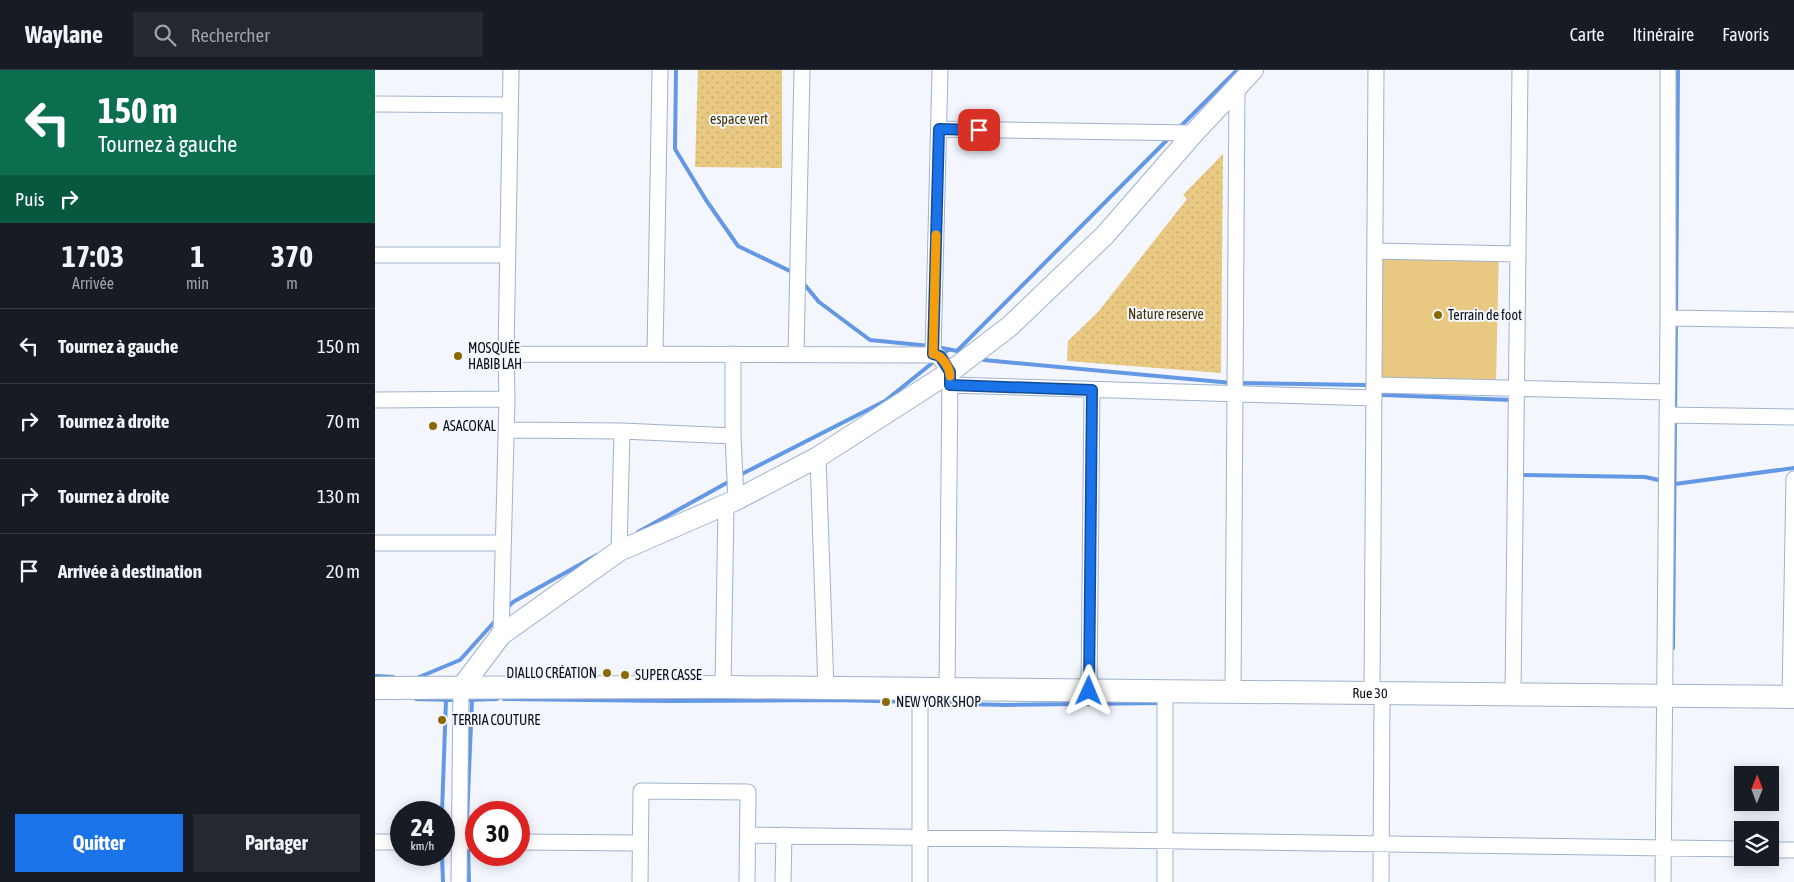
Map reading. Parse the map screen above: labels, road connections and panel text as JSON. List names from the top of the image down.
{
  "streets": {
    "main road": ["Rue 30"]
  },
  "parks": ["espace vert", "Nature reserve"],
  "places": [
    "Terrain de foot",
    "MOSQUÉE HABIB LAH",
    "ASACOKAL",
    "DIALLO CRÉATION",
    "SUPER CASSE",
    "NEW YORK SHOP",
    "TERRIA COUTURE"
  ],
  "north": "top",
  "page": {
    "header": "Waylane",
    "search": "Rechercher",
    "nav": ["Carte", "Itinéraire", "Favoris"],
    "turn": ["150 m", "Tournez à gauche"],
    "then": "Puis",
    "eta": [
      "17:03",
      "Arrivée",
      "1",
      "min",
      "370",
      "m"
    ],
    "list": [
      {
        "name": "Tournez à gauche",
        "value": "150 m"
      },
      {
        "name": "Tournez à droite",
        "value": "70 m"
      },
      {
        "name": "Tournez à droite",
        "value": "130 m"
      },
      {
        "name": "Arrivée à destination",
        "value": "20 m"
      }
    ],
    "speed": "24 km/h",
    "limit": "30",
    "buttons": ["Quitter", "Partager"]
  }
}
